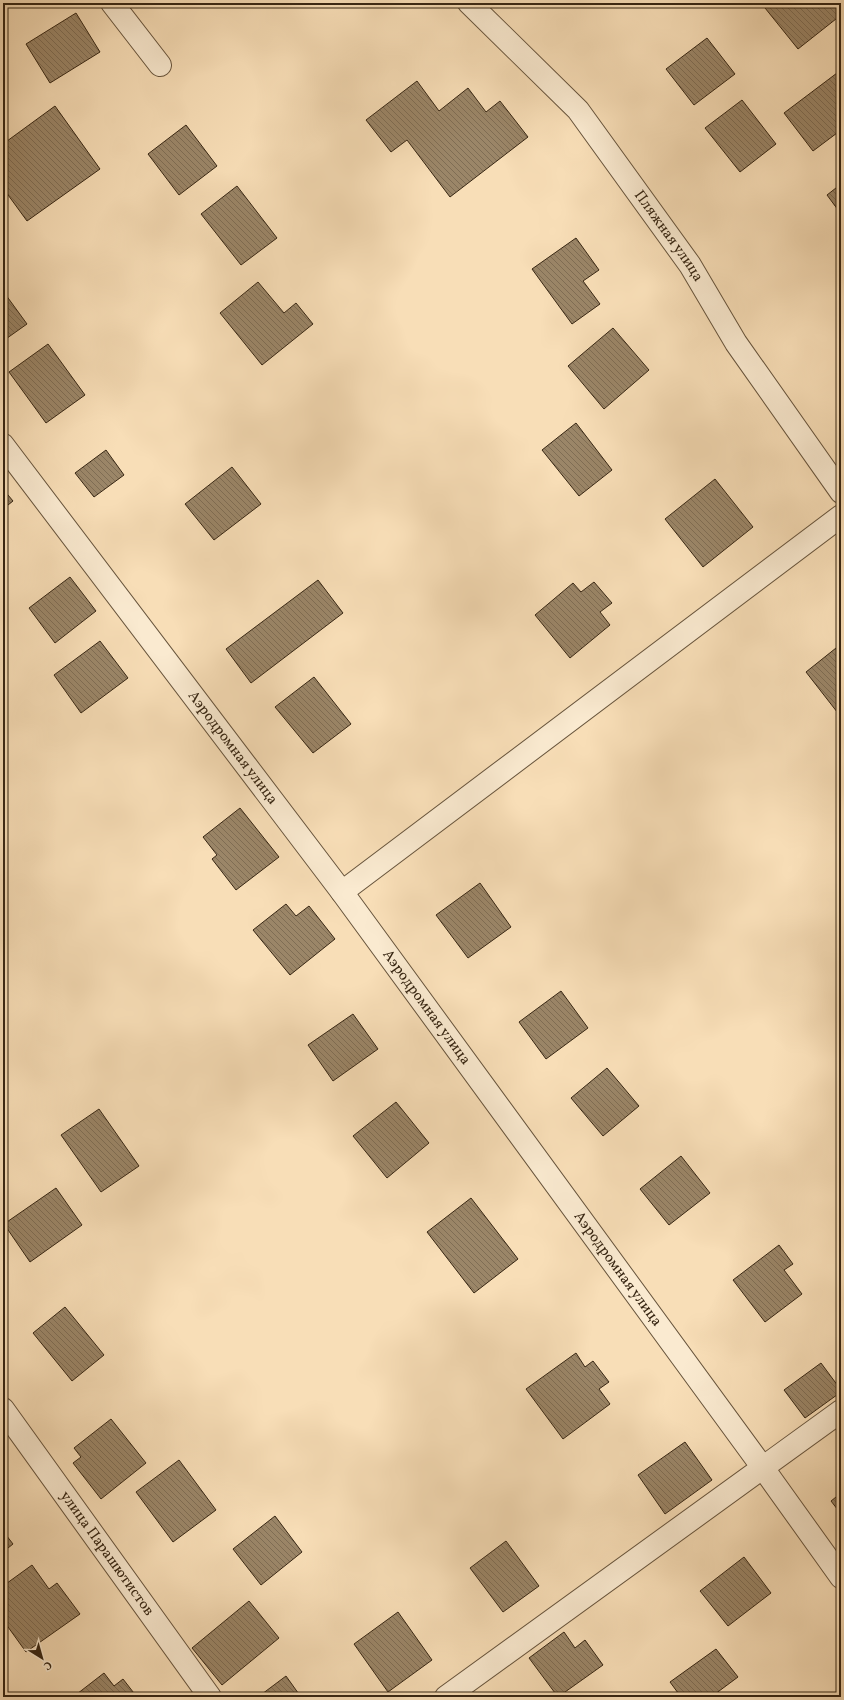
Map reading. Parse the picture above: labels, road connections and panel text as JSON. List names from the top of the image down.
{
  "streets": {
    "street": ["Пляжная улица", "Аэродромная улица", "улица Парашютистов"]
  },
  "north": "bottom right"
}
